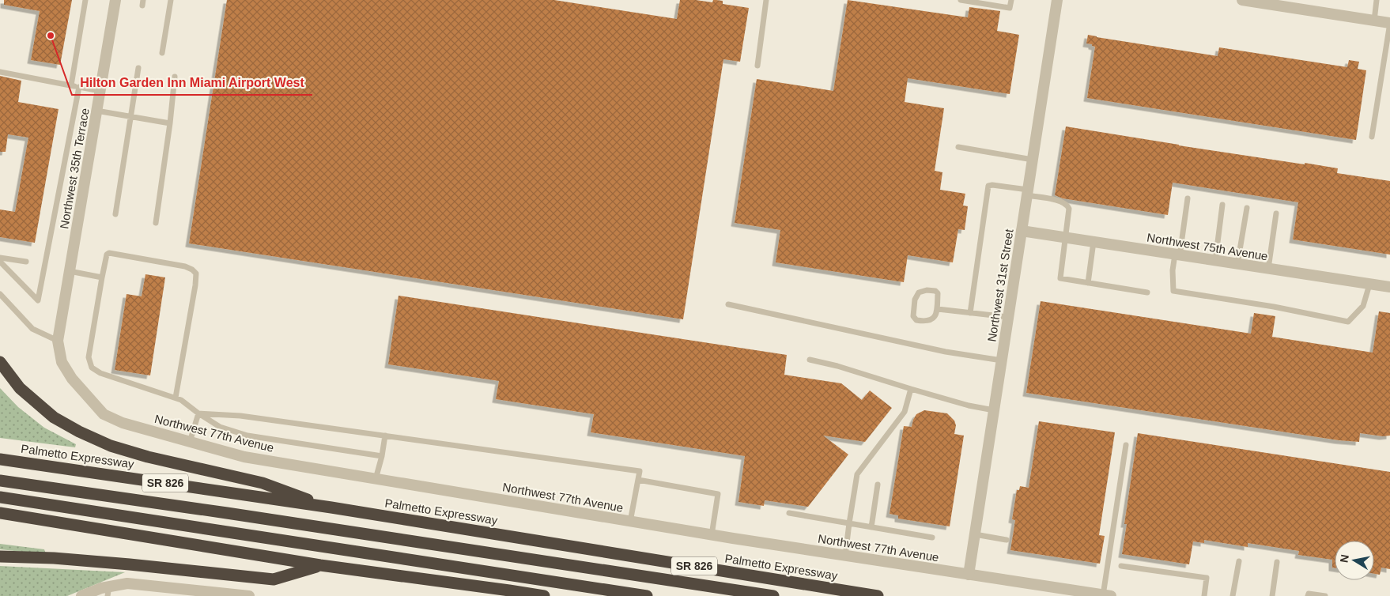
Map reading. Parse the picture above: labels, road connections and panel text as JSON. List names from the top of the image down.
{
  "streets": {
    "highway": ["Palmetto Expressway", "SR 826"],
    "street": [
      "Northwest 35th Terrace",
      "Northwest 75th Avenue",
      "Northwest 31st Street",
      "Northwest 77th Avenue"
    ]
  },
  "crossings": [
    ["Northwest 35th Terrace", "Northwest 77th Avenue"],
    ["Northwest 75th Avenue", "Northwest 31st Street"],
    ["Northwest 31st Street", "Northwest 77th Avenue"]
  ],
  "places": ["Hilton Garden Inn Miami Airport West"],
  "north": "left"
}
